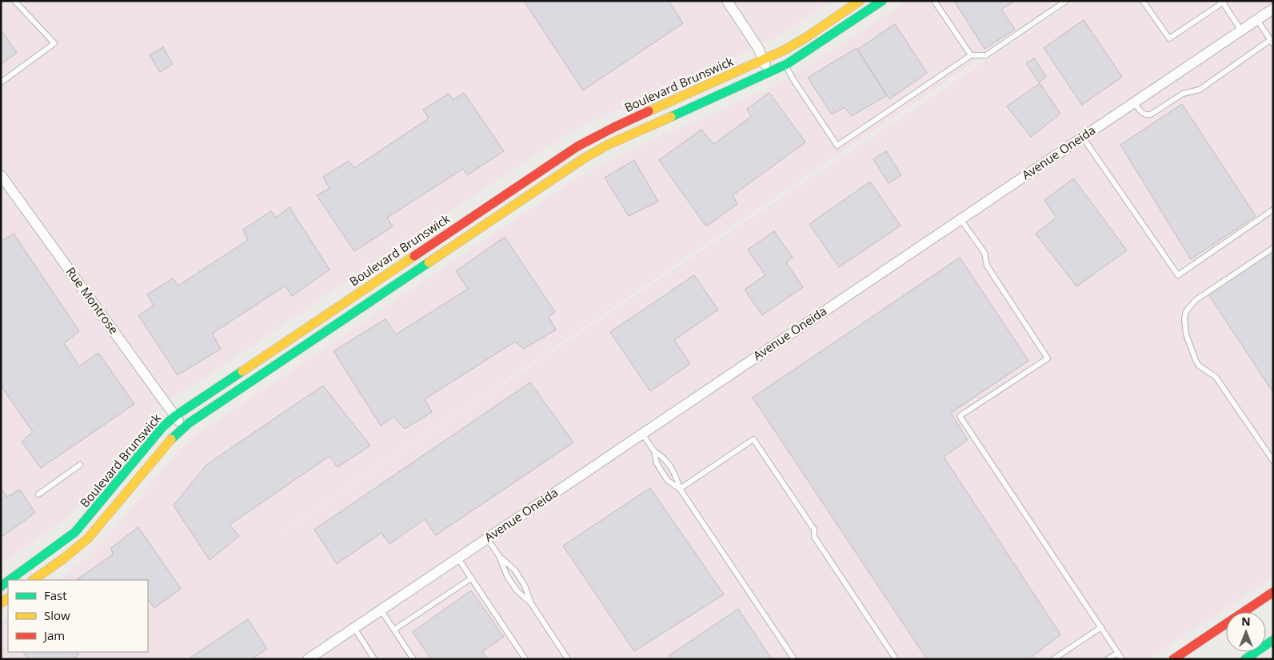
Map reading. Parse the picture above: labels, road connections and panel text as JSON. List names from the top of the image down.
{
  "streets": {
    "main road": ["Boulevard Brunswick"],
    "street": ["Avenue Oneida", "Rue Montrose"]
  },
  "crossings": [
    ["Boulevard Brunswick", "Rue Montrose"]
  ],
  "legend": ["Fast", "Slow", "Jam"],
  "north": "top"
}
